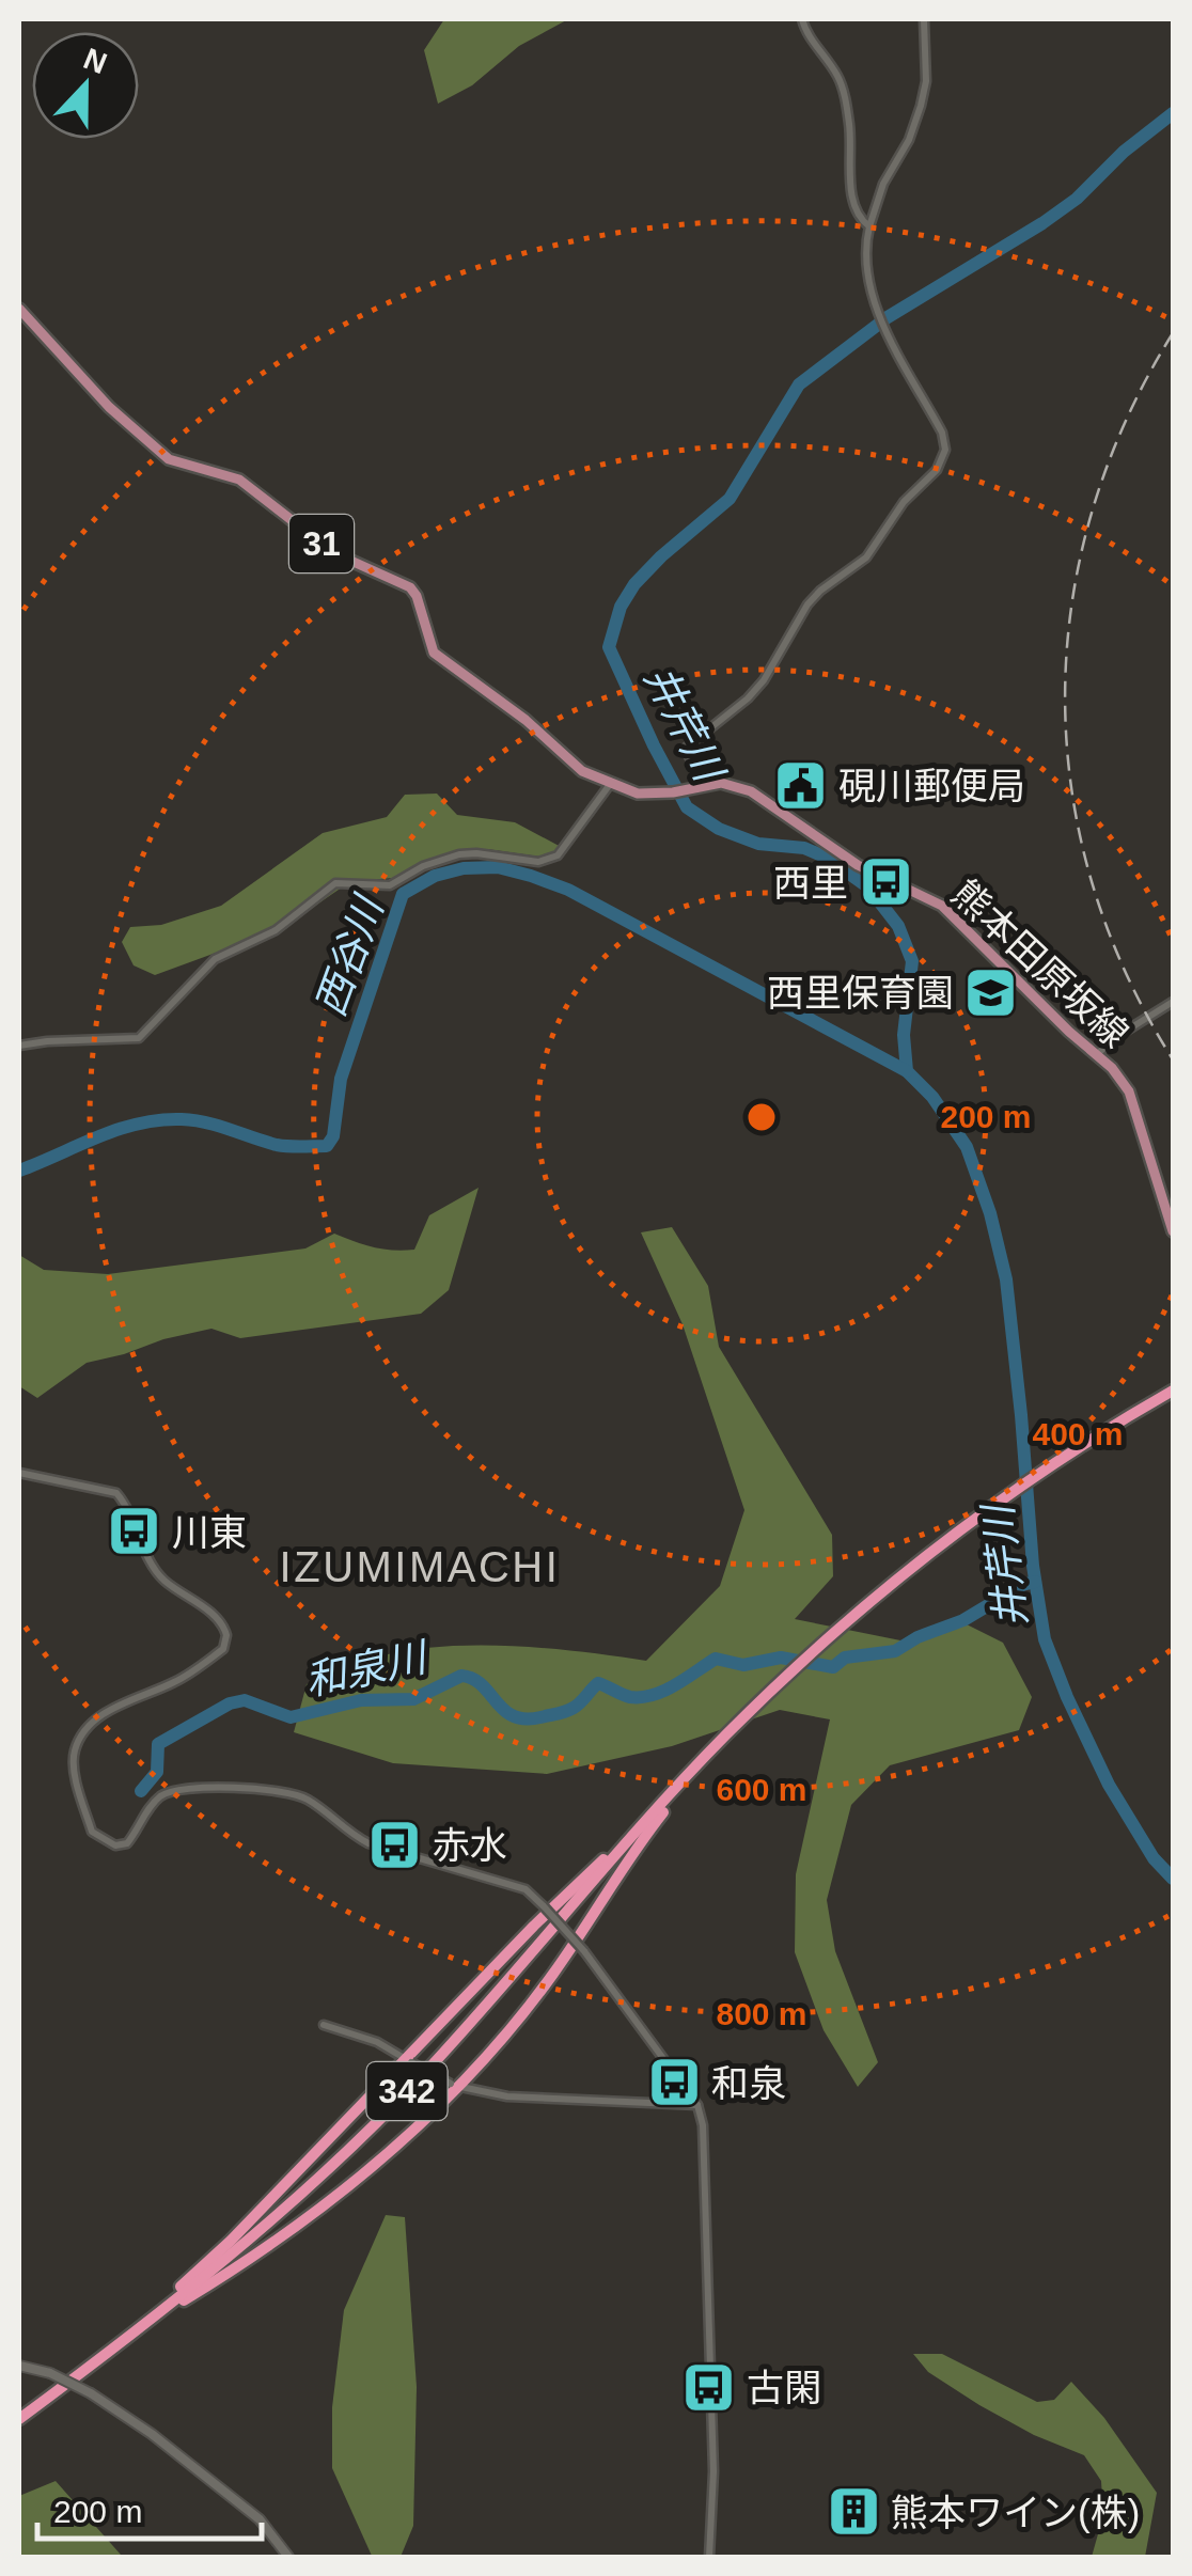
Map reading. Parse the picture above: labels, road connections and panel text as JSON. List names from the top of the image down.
{
  "streets": {
    "highway": ["342"],
    "main road": ["31", "熊本田原坂線"]
  },
  "districts": ["IZUMIMACHI"],
  "water": ["井芹川", "西谷川", "和泉川"],
  "places": {
    "public building": ["硯川郵便局"],
    "bus stop": [
      "西里",
      "川東",
      "赤水",
      "和泉",
      "古閑"
    ],
    "school or university": ["西里保育園"],
    "building": ["熊本ワイン(株)"]
  },
  "scale_bar": "200 m",
  "north": "top",
  "rings": [
    "200 m",
    "400 m",
    "600 m",
    "800 m"
  ]
}
